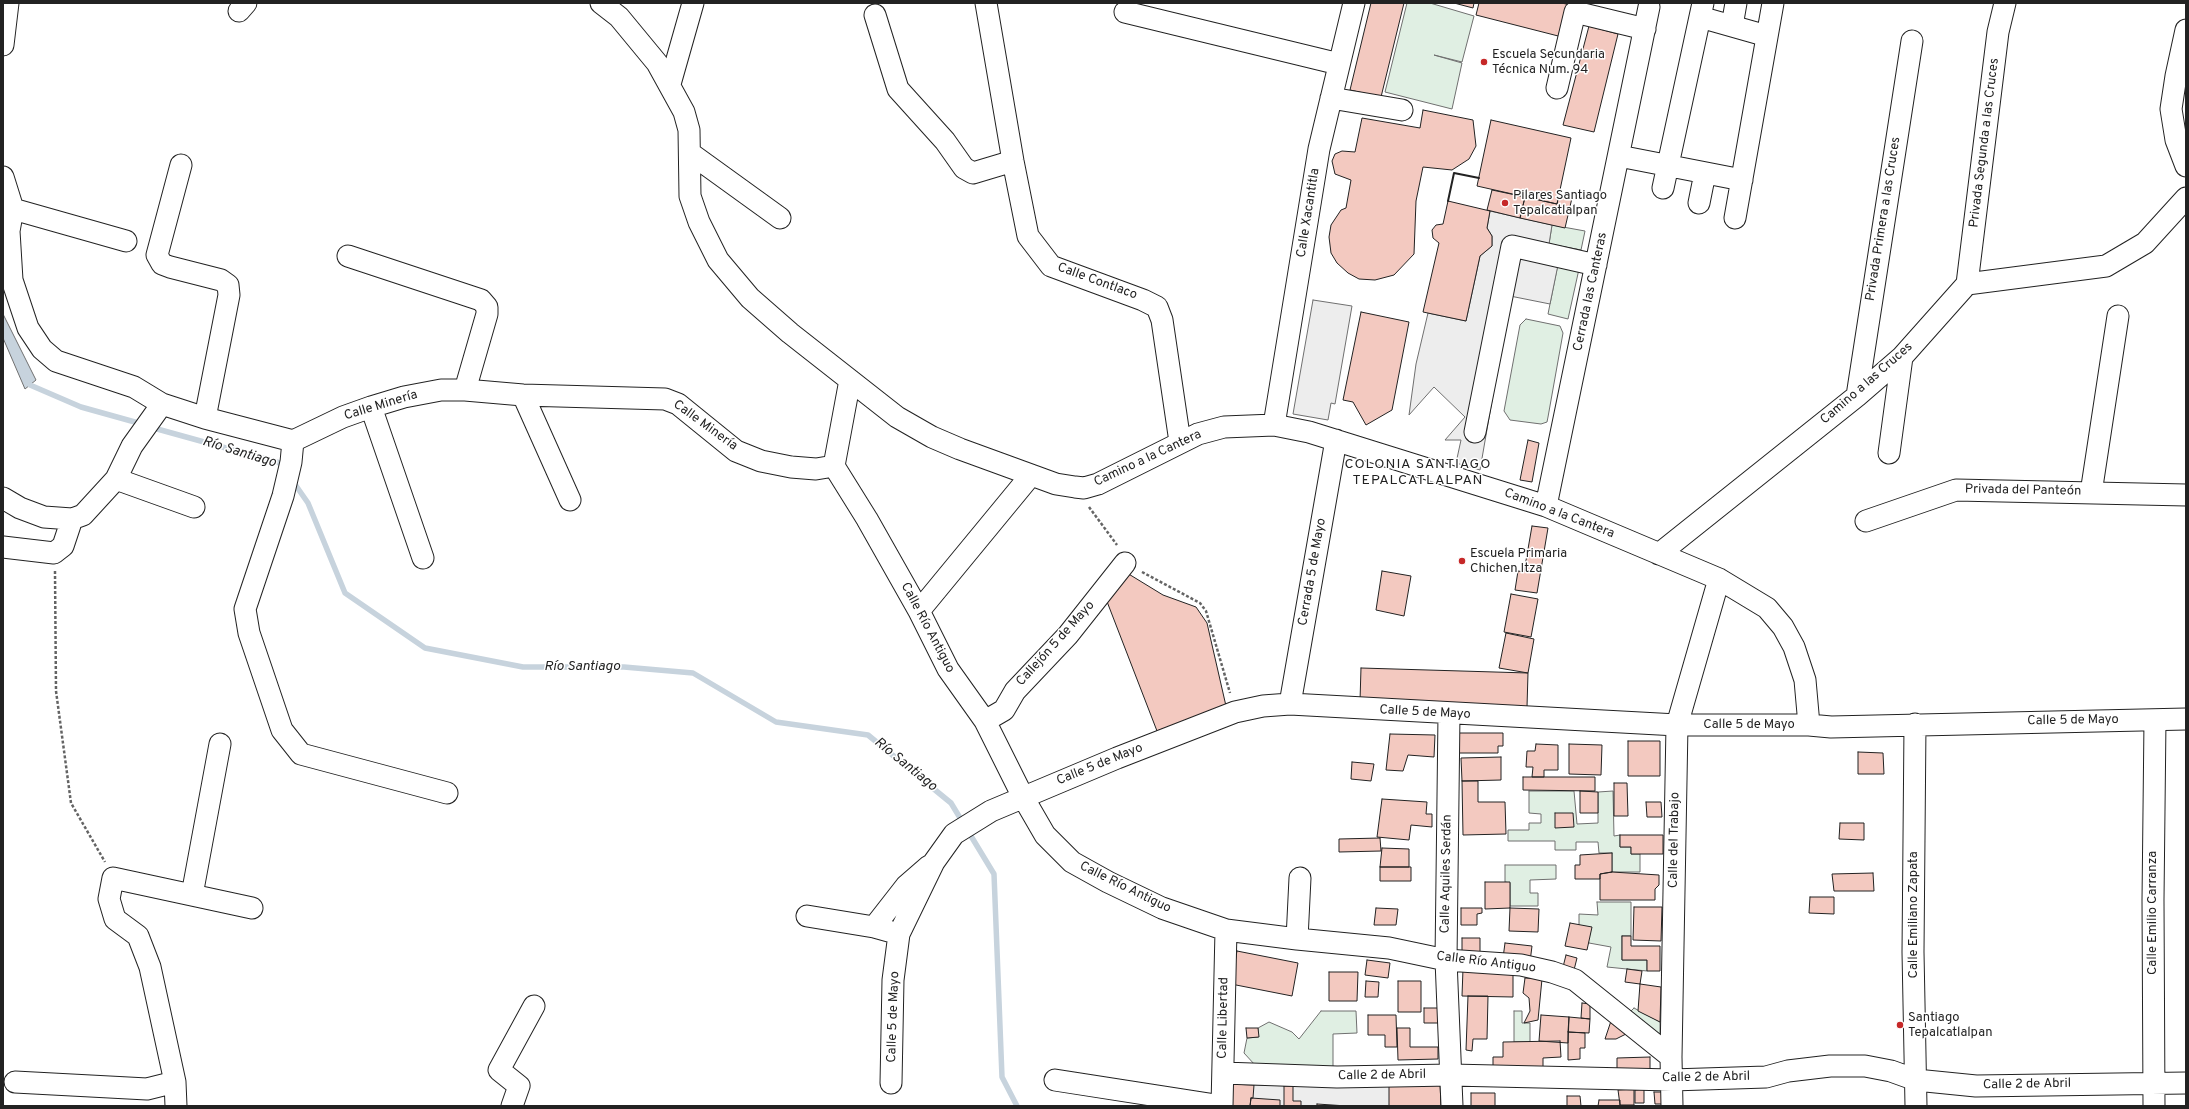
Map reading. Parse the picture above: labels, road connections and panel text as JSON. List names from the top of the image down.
{
  "streets": {
    "street": [
      "Privada Segunda a las Cruces",
      "Calle Xacantitla",
      "Privada Primera a las Cruces",
      "Calle Contlaco",
      "Cerrada las Canteras",
      "Camino a las Cruces",
      "Calle Minería",
      "Camino a la Cantera",
      "Privada del Panteón",
      "Cerrada 5 de Mayo",
      "Calle Río Antiguo",
      "Callejón 5 de Mayo",
      "Calle 5 de Mayo",
      "Calle del Trabajo",
      "Calle Aquiles Serdán",
      "Calle Emilio Carranza",
      "Calle Emiliano Zapata",
      "Calle Libertad",
      "Calle 2 de Abril"
    ]
  },
  "crossings": [
    ["Privada Segunda a las Cruces", "Camino a las Cruces"],
    ["Calle Xacantitla", "Camino a la Cantera"],
    ["Privada Primera a las Cruces", "Camino a las Cruces"],
    ["Calle Contlaco", "Camino a la Cantera"],
    ["Cerrada las Canteras", "Camino a la Cantera"],
    ["Camino a las Cruces", "Camino a la Cantera"],
    ["Calle Minería", "Calle Río Antiguo"],
    ["Camino a la Cantera", "Cerrada 5 de Mayo"],
    ["Camino a la Cantera", "Calle 5 de Mayo"],
    ["Camino a la Cantera", "Calle del Trabajo"],
    ["Cerrada 5 de Mayo", "Calle 5 de Mayo"],
    ["Calle Río Antiguo", "Callejón 5 de Mayo"],
    ["Calle Río Antiguo", "Calle 5 de Mayo"],
    ["Calle Río Antiguo", "Calle del Trabajo"],
    ["Calle Río Antiguo", "Calle Aquiles Serdán"],
    ["Calle Río Antiguo", "Calle Libertad"],
    ["Calle 5 de Mayo", "Calle del Trabajo"],
    ["Calle 5 de Mayo", "Calle Aquiles Serdán"],
    ["Calle 5 de Mayo", "Calle Emilio Carranza"],
    ["Calle 5 de Mayo", "Calle Emiliano Zapata"],
    ["Calle del Trabajo", "Calle 2 de Abril"],
    ["Calle Aquiles Serdán", "Calle 2 de Abril"],
    ["Calle Emilio Carranza", "Calle 2 de Abril"],
    ["Calle Emiliano Zapata", "Calle 2 de Abril"],
    ["Calle Libertad", "Calle 2 de Abril"]
  ],
  "districts": ["COLONIA SANTIAGO TEPALCATLALPAN"],
  "water": ["Río Santiago"],
  "places": [
    "Escuela Secundaria Técnica Num. 94",
    "Pilares Santiago Tepalcatlalpan",
    "Escuela Primaria Chichen Itza",
    "Santiago Tepalcatlalpan"
  ]
}
